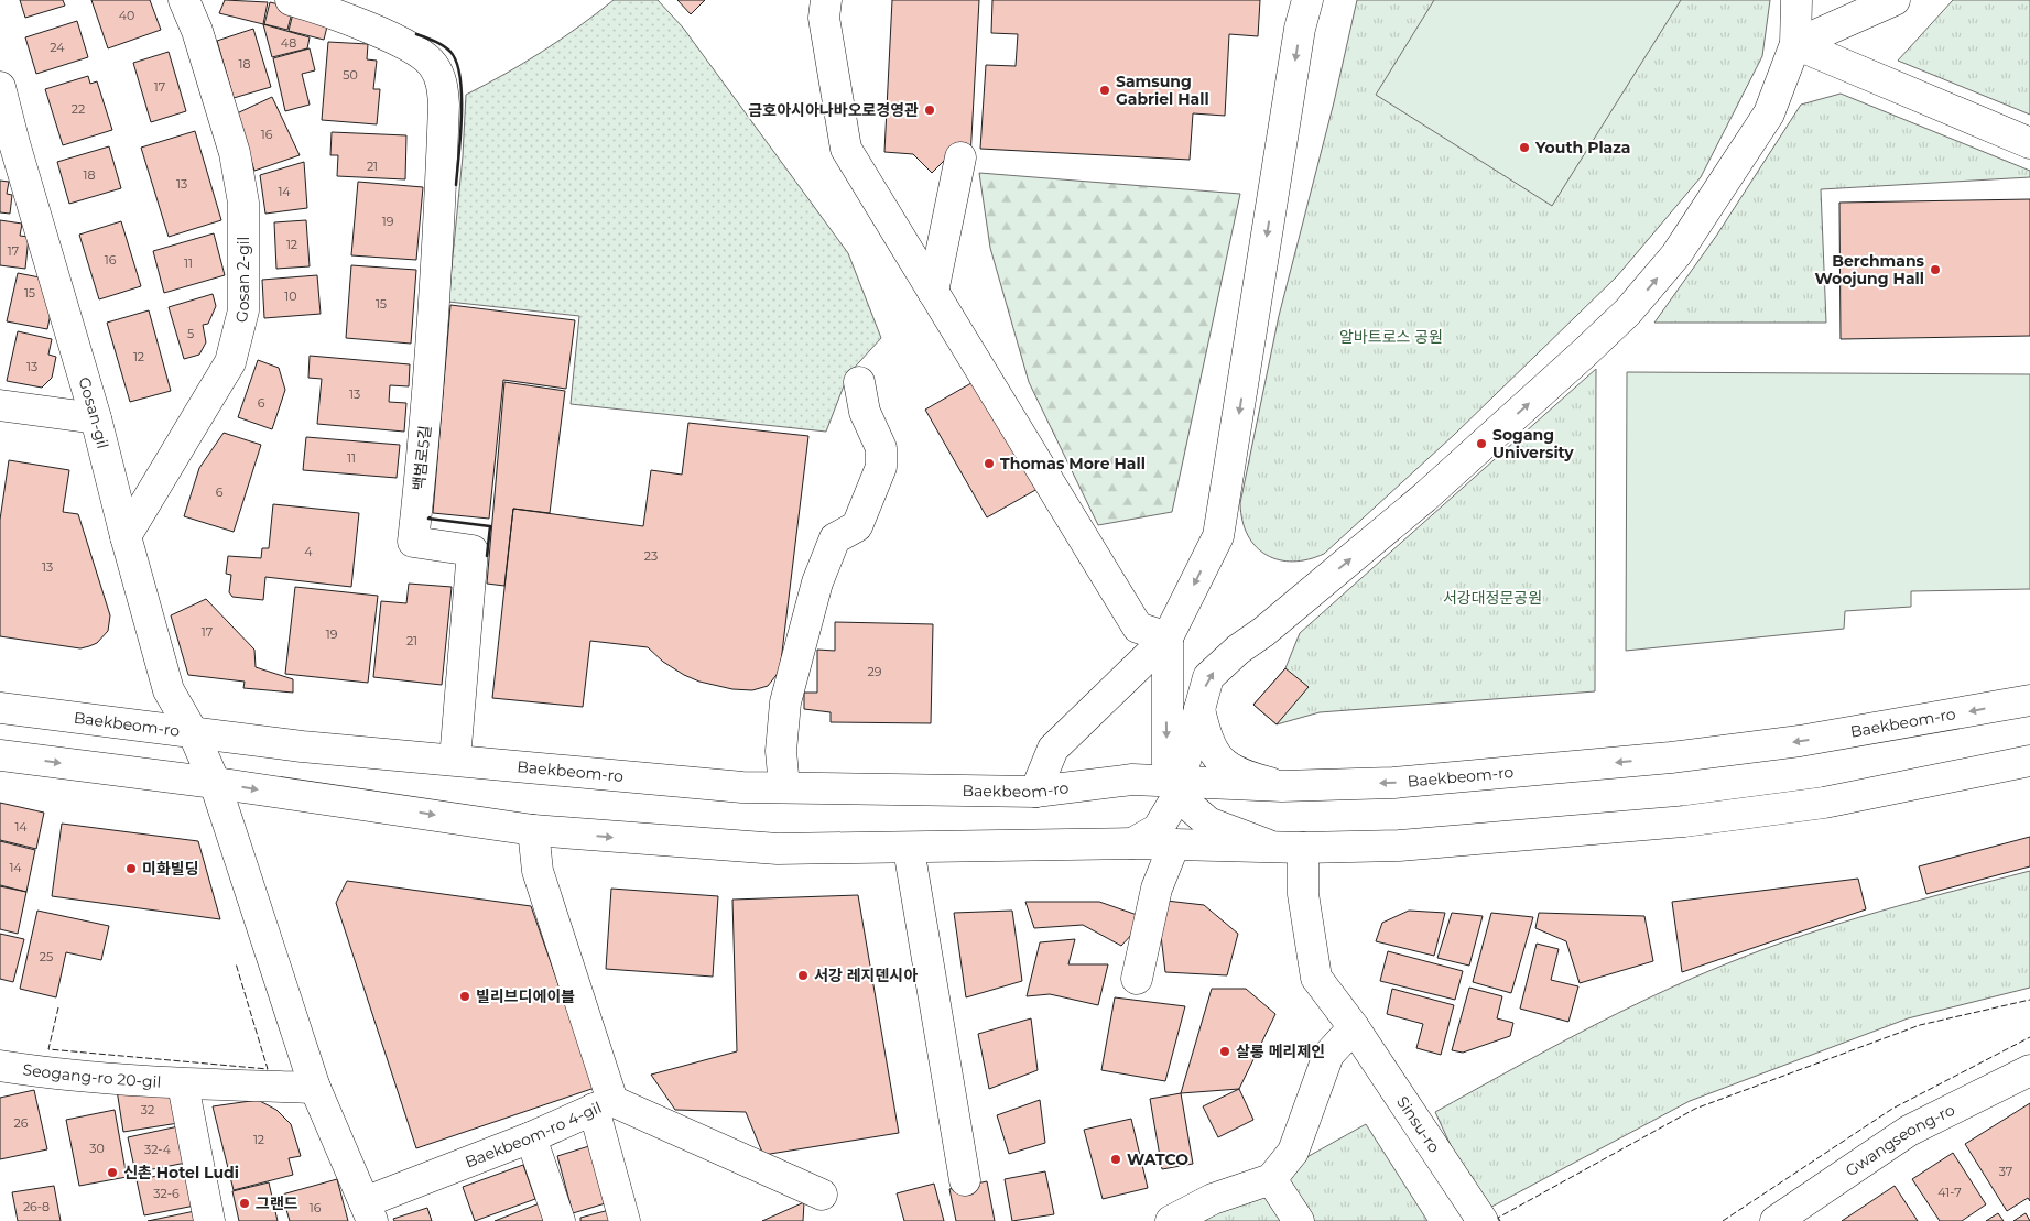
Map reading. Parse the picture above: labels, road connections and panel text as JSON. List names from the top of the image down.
{
  "streets": {
    "main road": [
      "Gosan 2-gil",
      "Gosan-gil",
      "백범로5길",
      "Baekbeom-ro",
      "Seogang-ro 20-gil",
      "Sinsu-ro",
      "Baekbeom-ro 4-gil",
      "Gwangseong-ro"
    ]
  },
  "crossings": [
    ["Gosan 2-gil", "Gosan-gil"],
    ["Gosan-gil", "Baekbeom-ro"],
    ["Gosan-gil", "Baekbeom-ro 4-gil"],
    ["백범로5길", "Baekbeom-ro"],
    ["Seogang-ro 20-gil", "Baekbeom-ro 4-gil"]
  ],
  "parks": ["알바트로스 공원", "서강대정문공원"],
  "places": [
    "Samsung Gabriel Hall",
    "금호아시아나바오로경영관",
    "Youth Plaza",
    "Berchmans Woojung Hall",
    "Sogang University",
    "Thomas More Hall",
    "미화빌딩",
    "서강 레지덴시아",
    "빌리브디에이블",
    "살롱 메리제인",
    "WATCO",
    "신촌 Hotel Ludi",
    "그랜드"
  ],
  "house_numbers": [
    "40",
    "48",
    "24",
    "18",
    "50",
    "17",
    "22",
    "16",
    "21",
    "18",
    "13",
    "14",
    "19",
    "12",
    "17",
    "16",
    "11",
    "15",
    "10",
    "15",
    "5",
    "12",
    "13",
    "13",
    "6",
    "11",
    "6",
    "4",
    "23",
    "13",
    "17",
    "19",
    "21",
    "29",
    "14",
    "14",
    "25",
    "32",
    "26",
    "12",
    "30",
    "32-4",
    "37",
    "41-7",
    "32-6",
    "26-8",
    "16"
  ]
}
